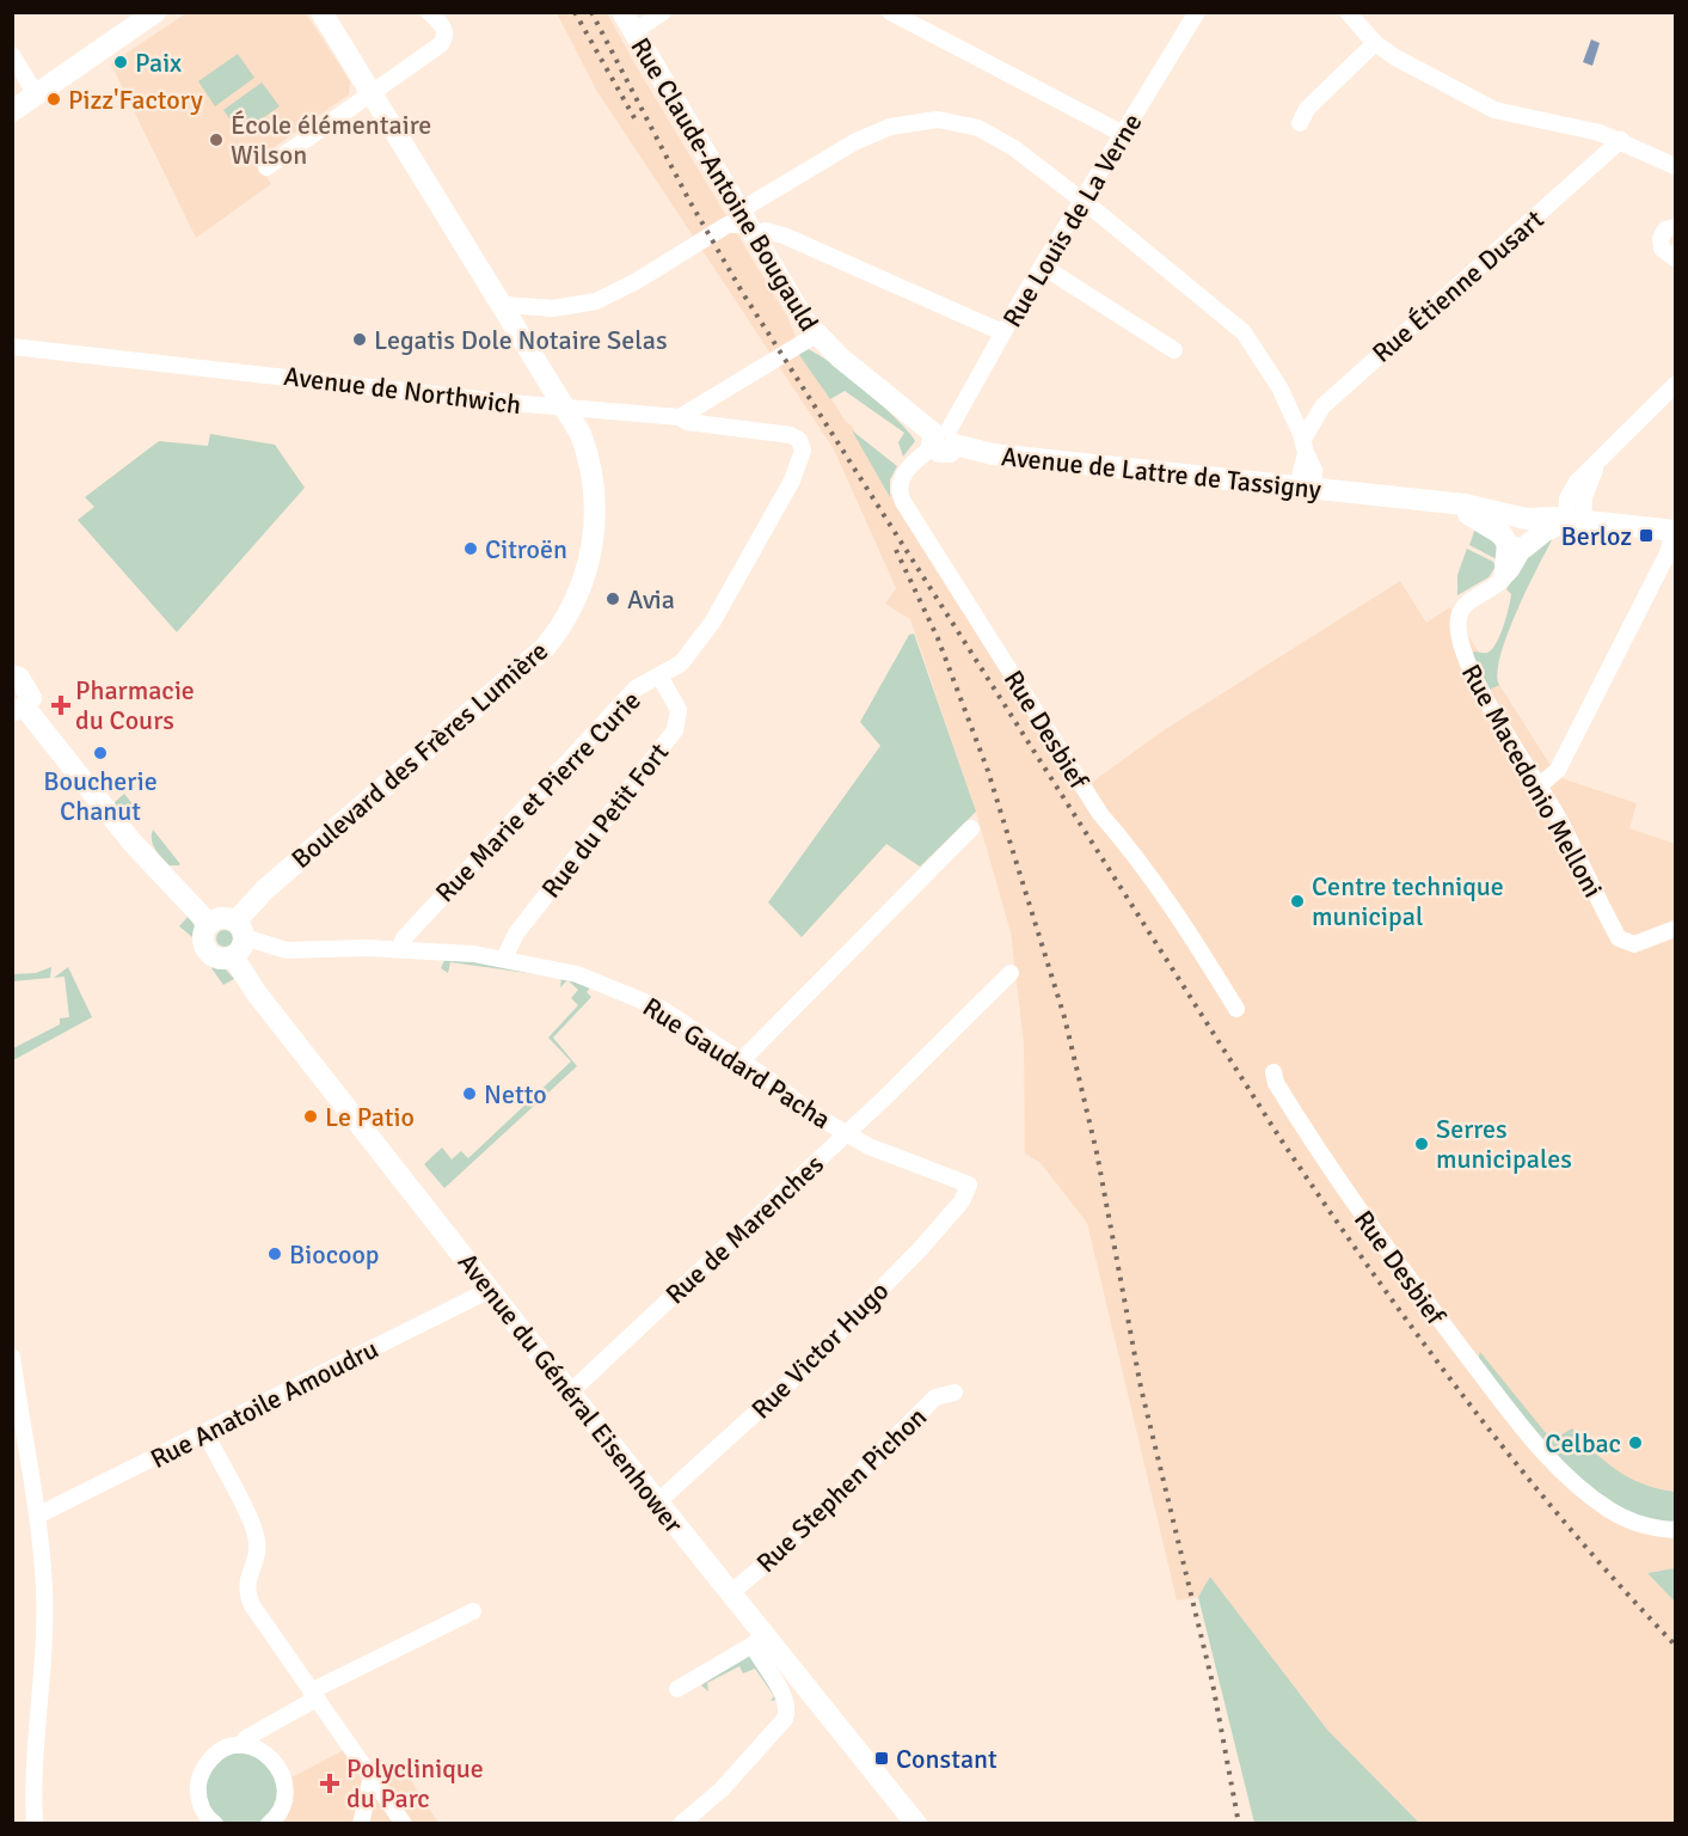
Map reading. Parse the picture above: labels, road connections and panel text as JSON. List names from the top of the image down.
{
  "streets": {
    "main road": [
      "Rue Claude-Antoine Bougauld",
      "Avenue de Lattre de Tassigny",
      "Boulevard des Frères Lumière",
      "Avenue du Général Eisenhower"
    ],
    "street": [
      "Rue Louis de La Verne",
      "Rue Étienne Dusart",
      "Avenue de Northwich",
      "Rue Desbief",
      "Rue Macedonio Melloni",
      "Rue Marie et Pierre Curie",
      "Rue du Petit Fort",
      "Rue Gaudard Pacha",
      "Rue de Marenches",
      "Rue Victor Hugo",
      "Rue Anatoile Amoudru",
      "Rue Stephen Pichon"
    ]
  },
  "crossings": [
    ["Rue Claude-Antoine Bougauld", "Rue Louis de La Verne"],
    ["Rue Claude-Antoine Bougauld", "Avenue de Lattre de Tassigny"],
    ["Rue Claude-Antoine Bougauld", "Rue Desbief"],
    ["Rue Louis de La Verne", "Avenue de Lattre de Tassigny"],
    ["Rue Louis de La Verne", "Rue Desbief"],
    ["Rue Étienne Dusart", "Avenue de Lattre de Tassigny"],
    ["Avenue de Northwich", "Boulevard des Frères Lumière"],
    ["Avenue de Northwich", "Rue Marie et Pierre Curie"],
    ["Avenue de Lattre de Tassigny", "Rue Desbief"],
    ["Avenue de Lattre de Tassigny", "Rue Macedonio Melloni"],
    ["Boulevard des Frères Lumière", "Rue Gaudard Pacha"],
    ["Boulevard des Frères Lumière", "Avenue du Général Eisenhower"],
    ["Rue Marie et Pierre Curie", "Rue du Petit Fort"],
    ["Rue Marie et Pierre Curie", "Rue Gaudard Pacha"],
    ["Rue du Petit Fort", "Rue Gaudard Pacha"],
    ["Rue Gaudard Pacha", "Rue de Marenches"],
    ["Rue Gaudard Pacha", "Rue Victor Hugo"],
    ["Rue Gaudard Pacha", "Avenue du Général Eisenhower"],
    ["Rue de Marenches", "Avenue du Général Eisenhower"],
    ["Rue Victor Hugo", "Avenue du Général Eisenhower"],
    ["Avenue du Général Eisenhower", "Rue Anatoile Amoudru"],
    ["Avenue du Général Eisenhower", "Rue Stephen Pichon"]
  ],
  "places": {
    "other": [
      "Paix",
      "Pizz'Factory",
      "École élémentaire Wilson",
      "Legatis Dole Notaire Selas",
      "Citroën",
      "Avia",
      "Boucherie Chanut",
      "Centre technique municipal",
      "Netto",
      "Le Patio",
      "Serres municipales",
      "Biocoop",
      "Celbac"
    ],
    "transit": ["Berloz", "Constant"],
    "health": ["Pharmacie du Cours", "Polyclinique du Parc"]
  }
}
